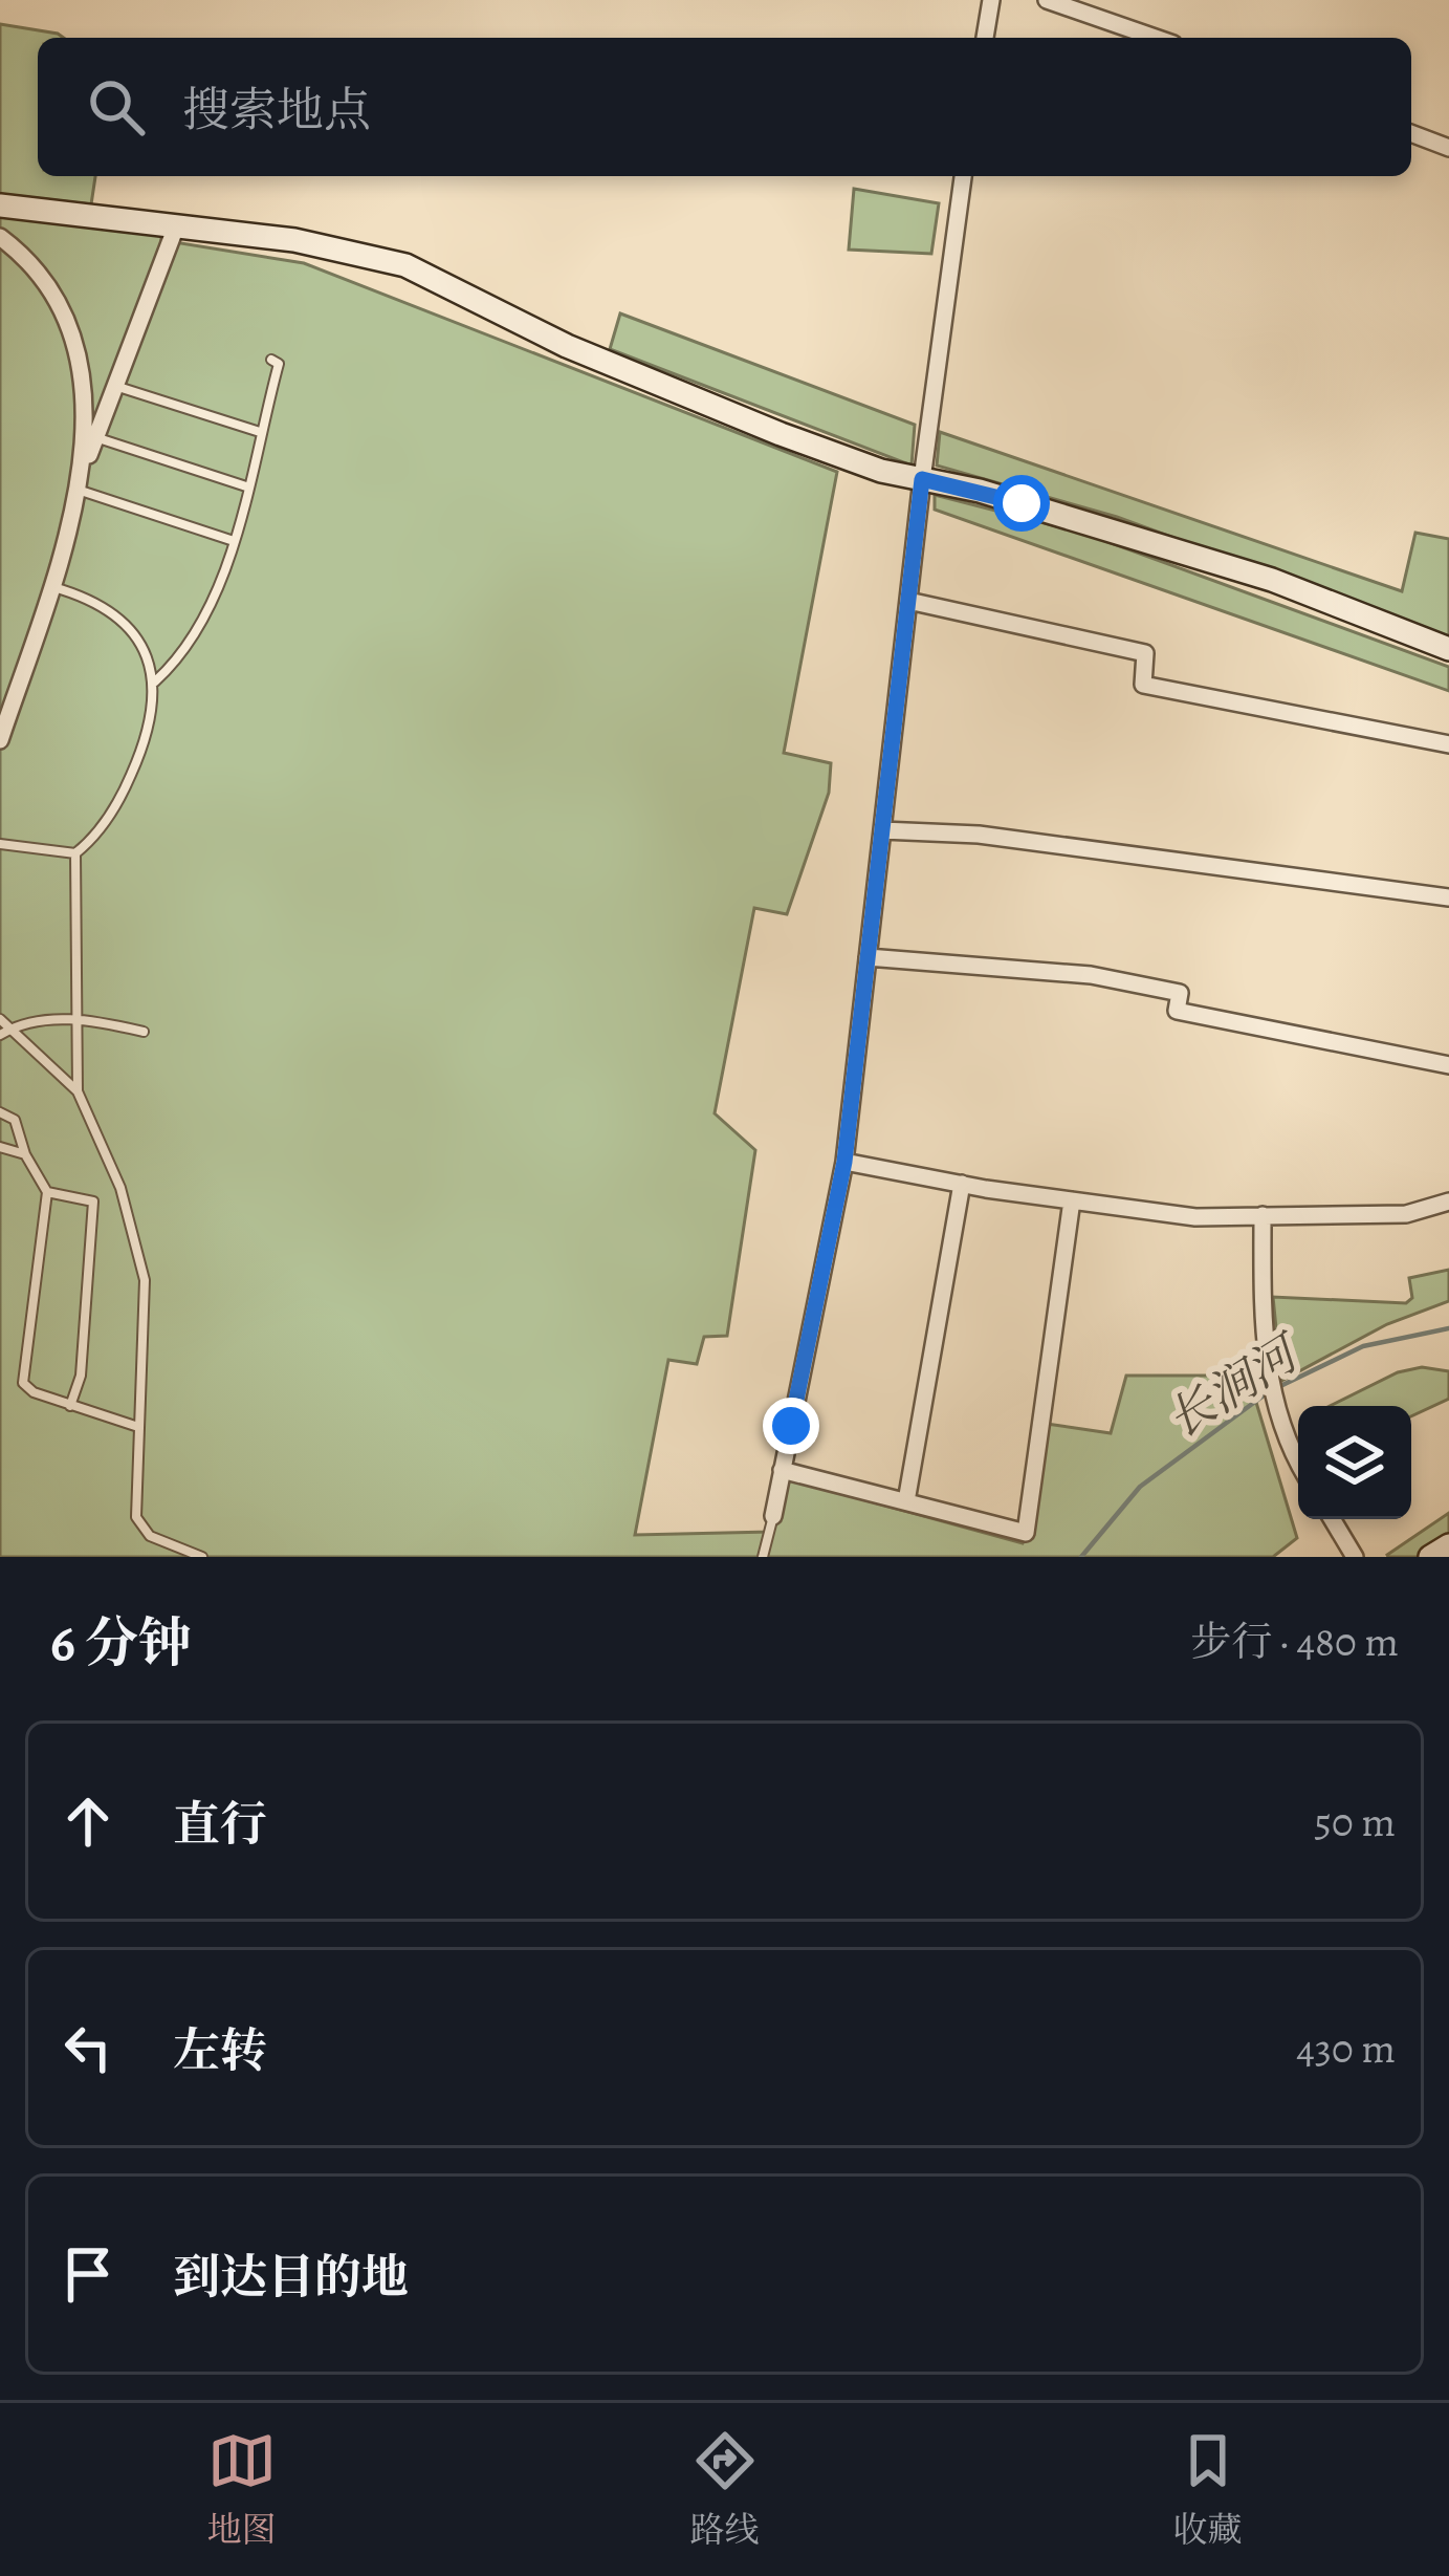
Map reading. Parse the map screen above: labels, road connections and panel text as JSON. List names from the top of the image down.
{
  "water": ["长涧河"],
  "page": {
    "search": "搜索地点",
    "heading": ["6 分钟", "步行 · 480 m"],
    "list": [
      ["直行", "50 m"],
      ["左转", "430 m"],
      "到达目的地"
    ],
    "nav": ["地图", "路线", "收藏"]
  }
}
